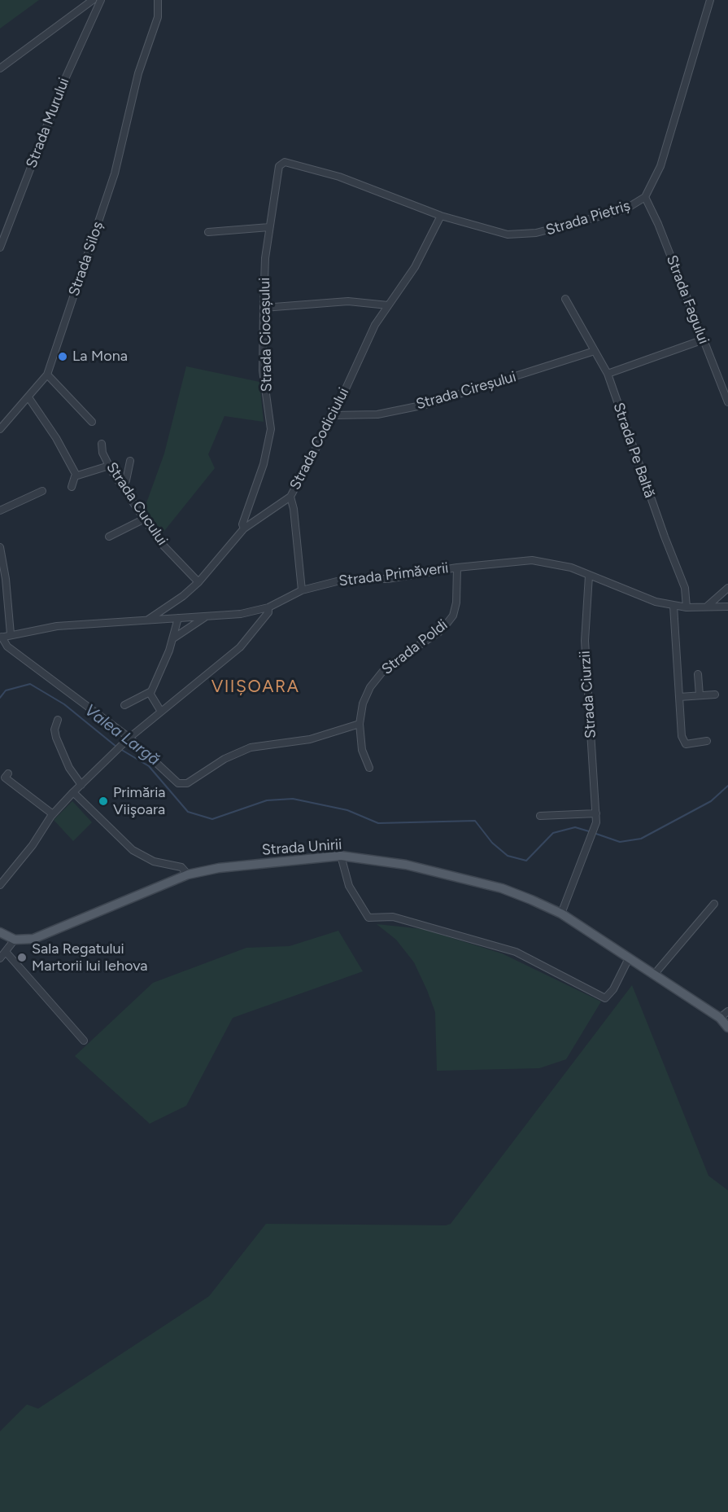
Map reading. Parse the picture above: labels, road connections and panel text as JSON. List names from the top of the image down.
{
  "streets": {
    "main road": ["Strada Unirii"],
    "street": [
      "Strada Murului",
      "Strada Pietriș",
      "Strada Siloș",
      "Strada Fagului",
      "Strada Ciocașului",
      "Strada Cireșului",
      "Strada Codiciului",
      "Strada Pe Baltă",
      "Strada Cucului",
      "Strada Primăverii",
      "Strada Poldi",
      "Strada Ciurzii"
    ]
  },
  "crossings": [
    ["Strada Pietriș", "Strada Fagului"],
    ["Strada Pietriș", "Strada Ciocașului"],
    ["Strada Pietriș", "Strada Codiciului"],
    ["Strada Ciocașului", "Strada Codiciului"],
    ["Strada Cireșului", "Strada Codiciului"],
    ["Strada Cireșului", "Strada Pe Baltă"],
    ["Strada Codiciului", "Strada Cucului"],
    ["Strada Codiciului", "Strada Primăverii"],
    ["Strada Pe Baltă", "Strada Primăverii"],
    ["Strada Primăverii", "Strada Poldi"],
    ["Strada Primăverii", "Strada Ciurzii"],
    ["Strada Ciurzii", "Strada Unirii"]
  ],
  "districts": ["VIIȘOARA"],
  "water": ["Valea Largă"],
  "places": ["La Mona", "Primăria Viişoara", "Sala Regatului Martorii lui Iehova"]
}
